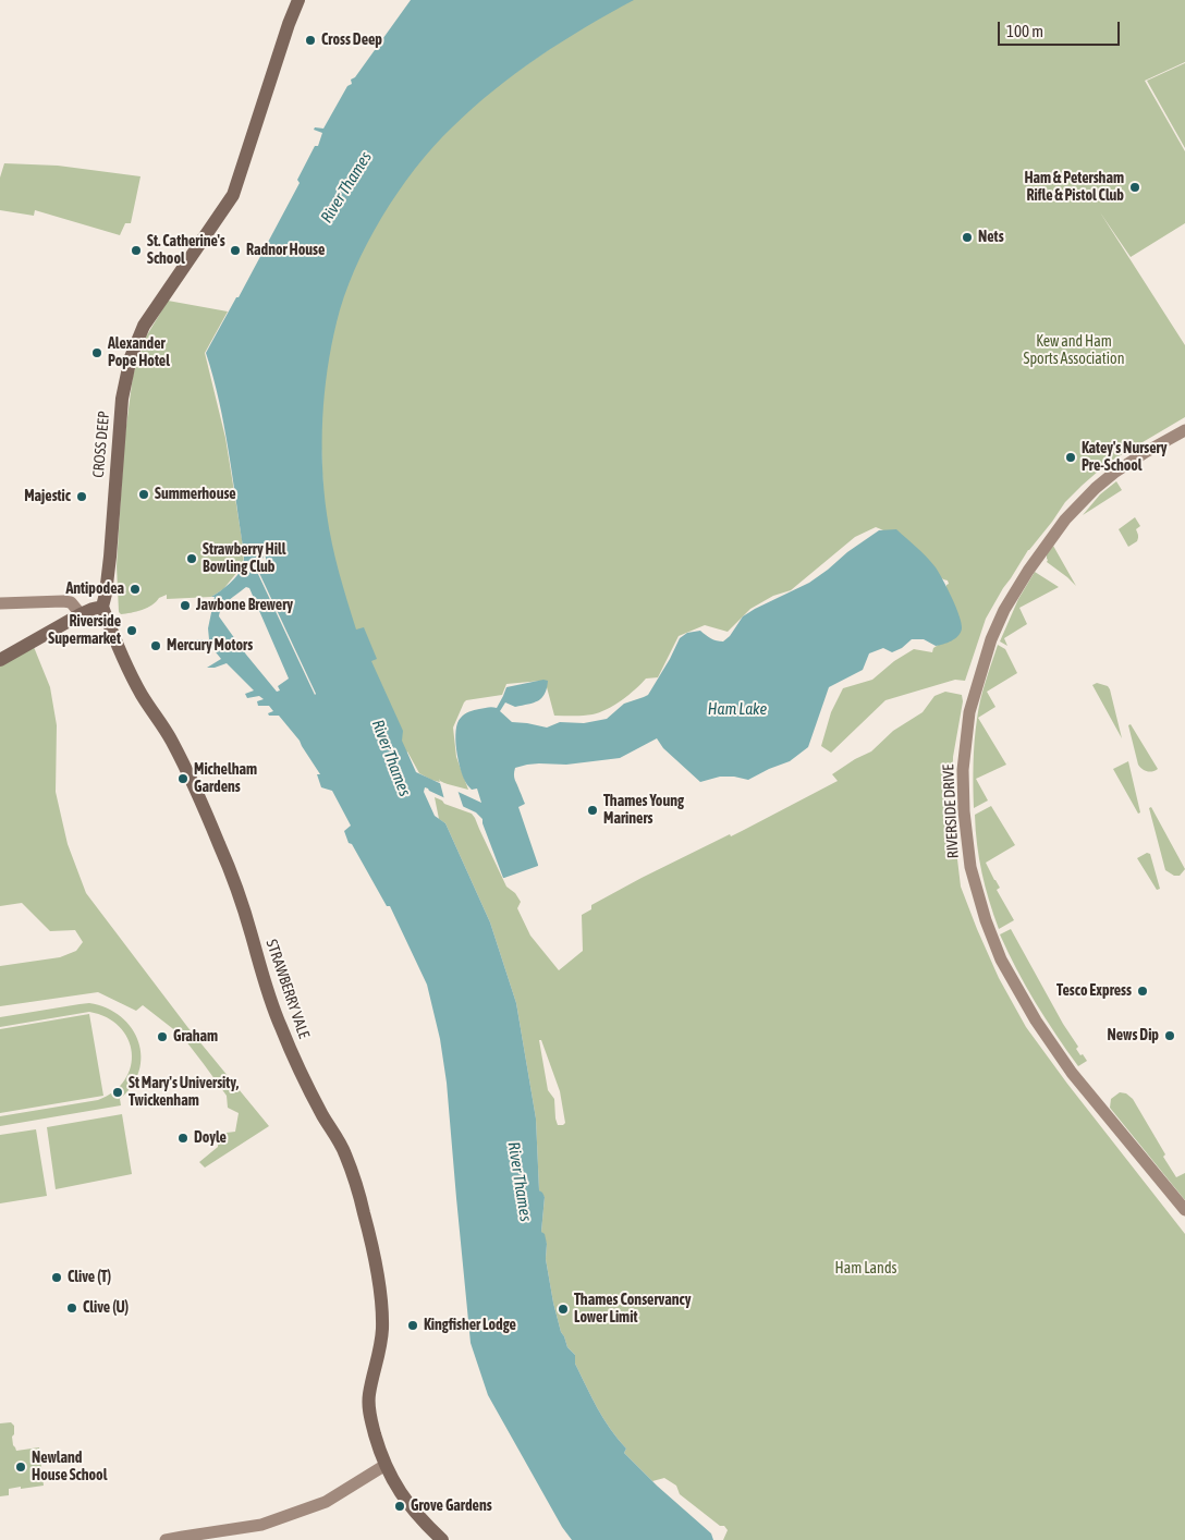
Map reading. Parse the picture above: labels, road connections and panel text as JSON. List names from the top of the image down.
{
  "streets": {
    "main road": ["CROSS DEEP", "STRAWBERRY VALE"],
    "street": ["RIVERSIDE DRIVE"]
  },
  "crossings": [
    ["CROSS DEEP", "STRAWBERRY VALE"]
  ],
  "water": ["River Thames", "Ham Lake"],
  "parks": ["Kew and Ham Sports Association", "Ham Lands"],
  "places": [
    "Cross Deep",
    "Ham & Petersham Rifle & Pistol Club",
    "Nets",
    "St. Catherine's School",
    "Radnor House",
    "Alexander Pope Hotel",
    "Katey's Nursery Pre-School",
    "Summerhouse",
    "Majestic",
    "Strawberry Hill Bowling Club",
    "Antipodea",
    "Jawbone Brewery",
    "Riverside Supermarket",
    "Mercury Motors",
    "Michelham Gardens",
    "Thames Young Mariners",
    "Tesco Express",
    "News Dip",
    "Graham",
    "St Mary's University, Twickenham",
    "Doyle",
    "Clive (T)",
    "Clive (U)",
    "Thames Conservancy Lower Limit",
    "Kingfisher Lodge",
    "Newland House School",
    "Grove Gardens"
  ],
  "scale_bar": "100 m"
}
